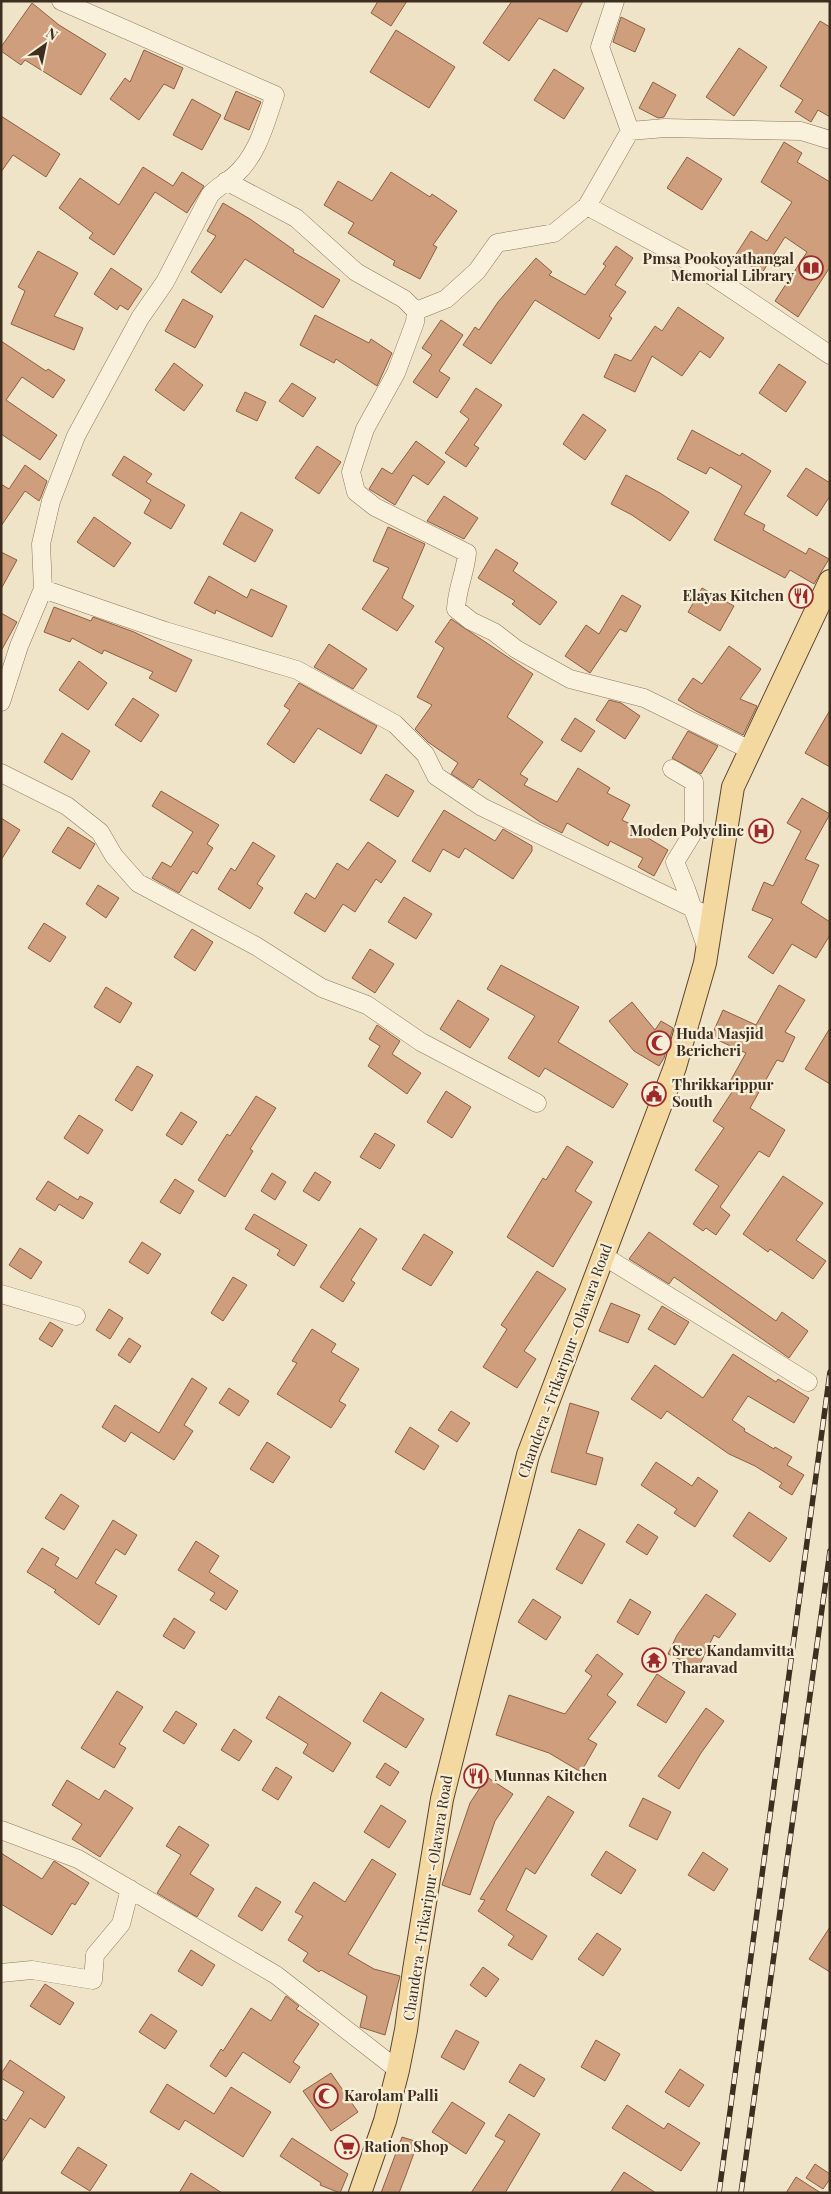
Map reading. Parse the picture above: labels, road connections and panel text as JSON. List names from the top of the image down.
{
  "streets": {
    "main road": ["Chandera -Trikaripur -Olavara Road"]
  },
  "places": {
    "library": ["Pmsa Pookoyathangal Memorial Library"],
    "restaurant": ["Elayas Kitchen", "Munnas Kitchen"],
    "hospital": ["Moden Polyclinc"],
    "mosque": ["Huda Masjid Bericheri", "Karolam Palli"],
    "public building": ["Thrikkarippur South"],
    "temple": ["Sree Kandamvitta Tharavad"],
    "supermarket": ["Ration Shop"]
  },
  "north": "top right"
}
